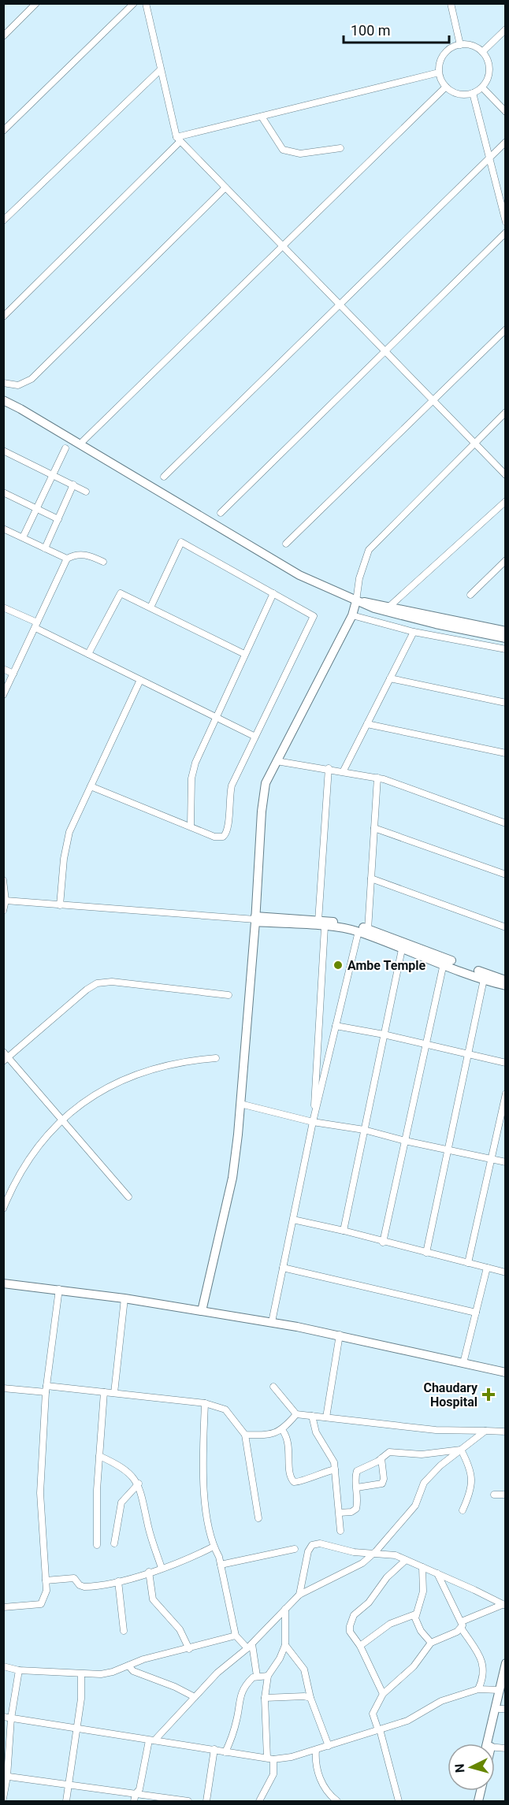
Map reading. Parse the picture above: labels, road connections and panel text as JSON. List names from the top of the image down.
{
  "places": {
    "other": ["Ambe Temple"],
    "health": ["Chaudary Hospital"]
  },
  "scale_bar": "100 m",
  "north": "left"
}
